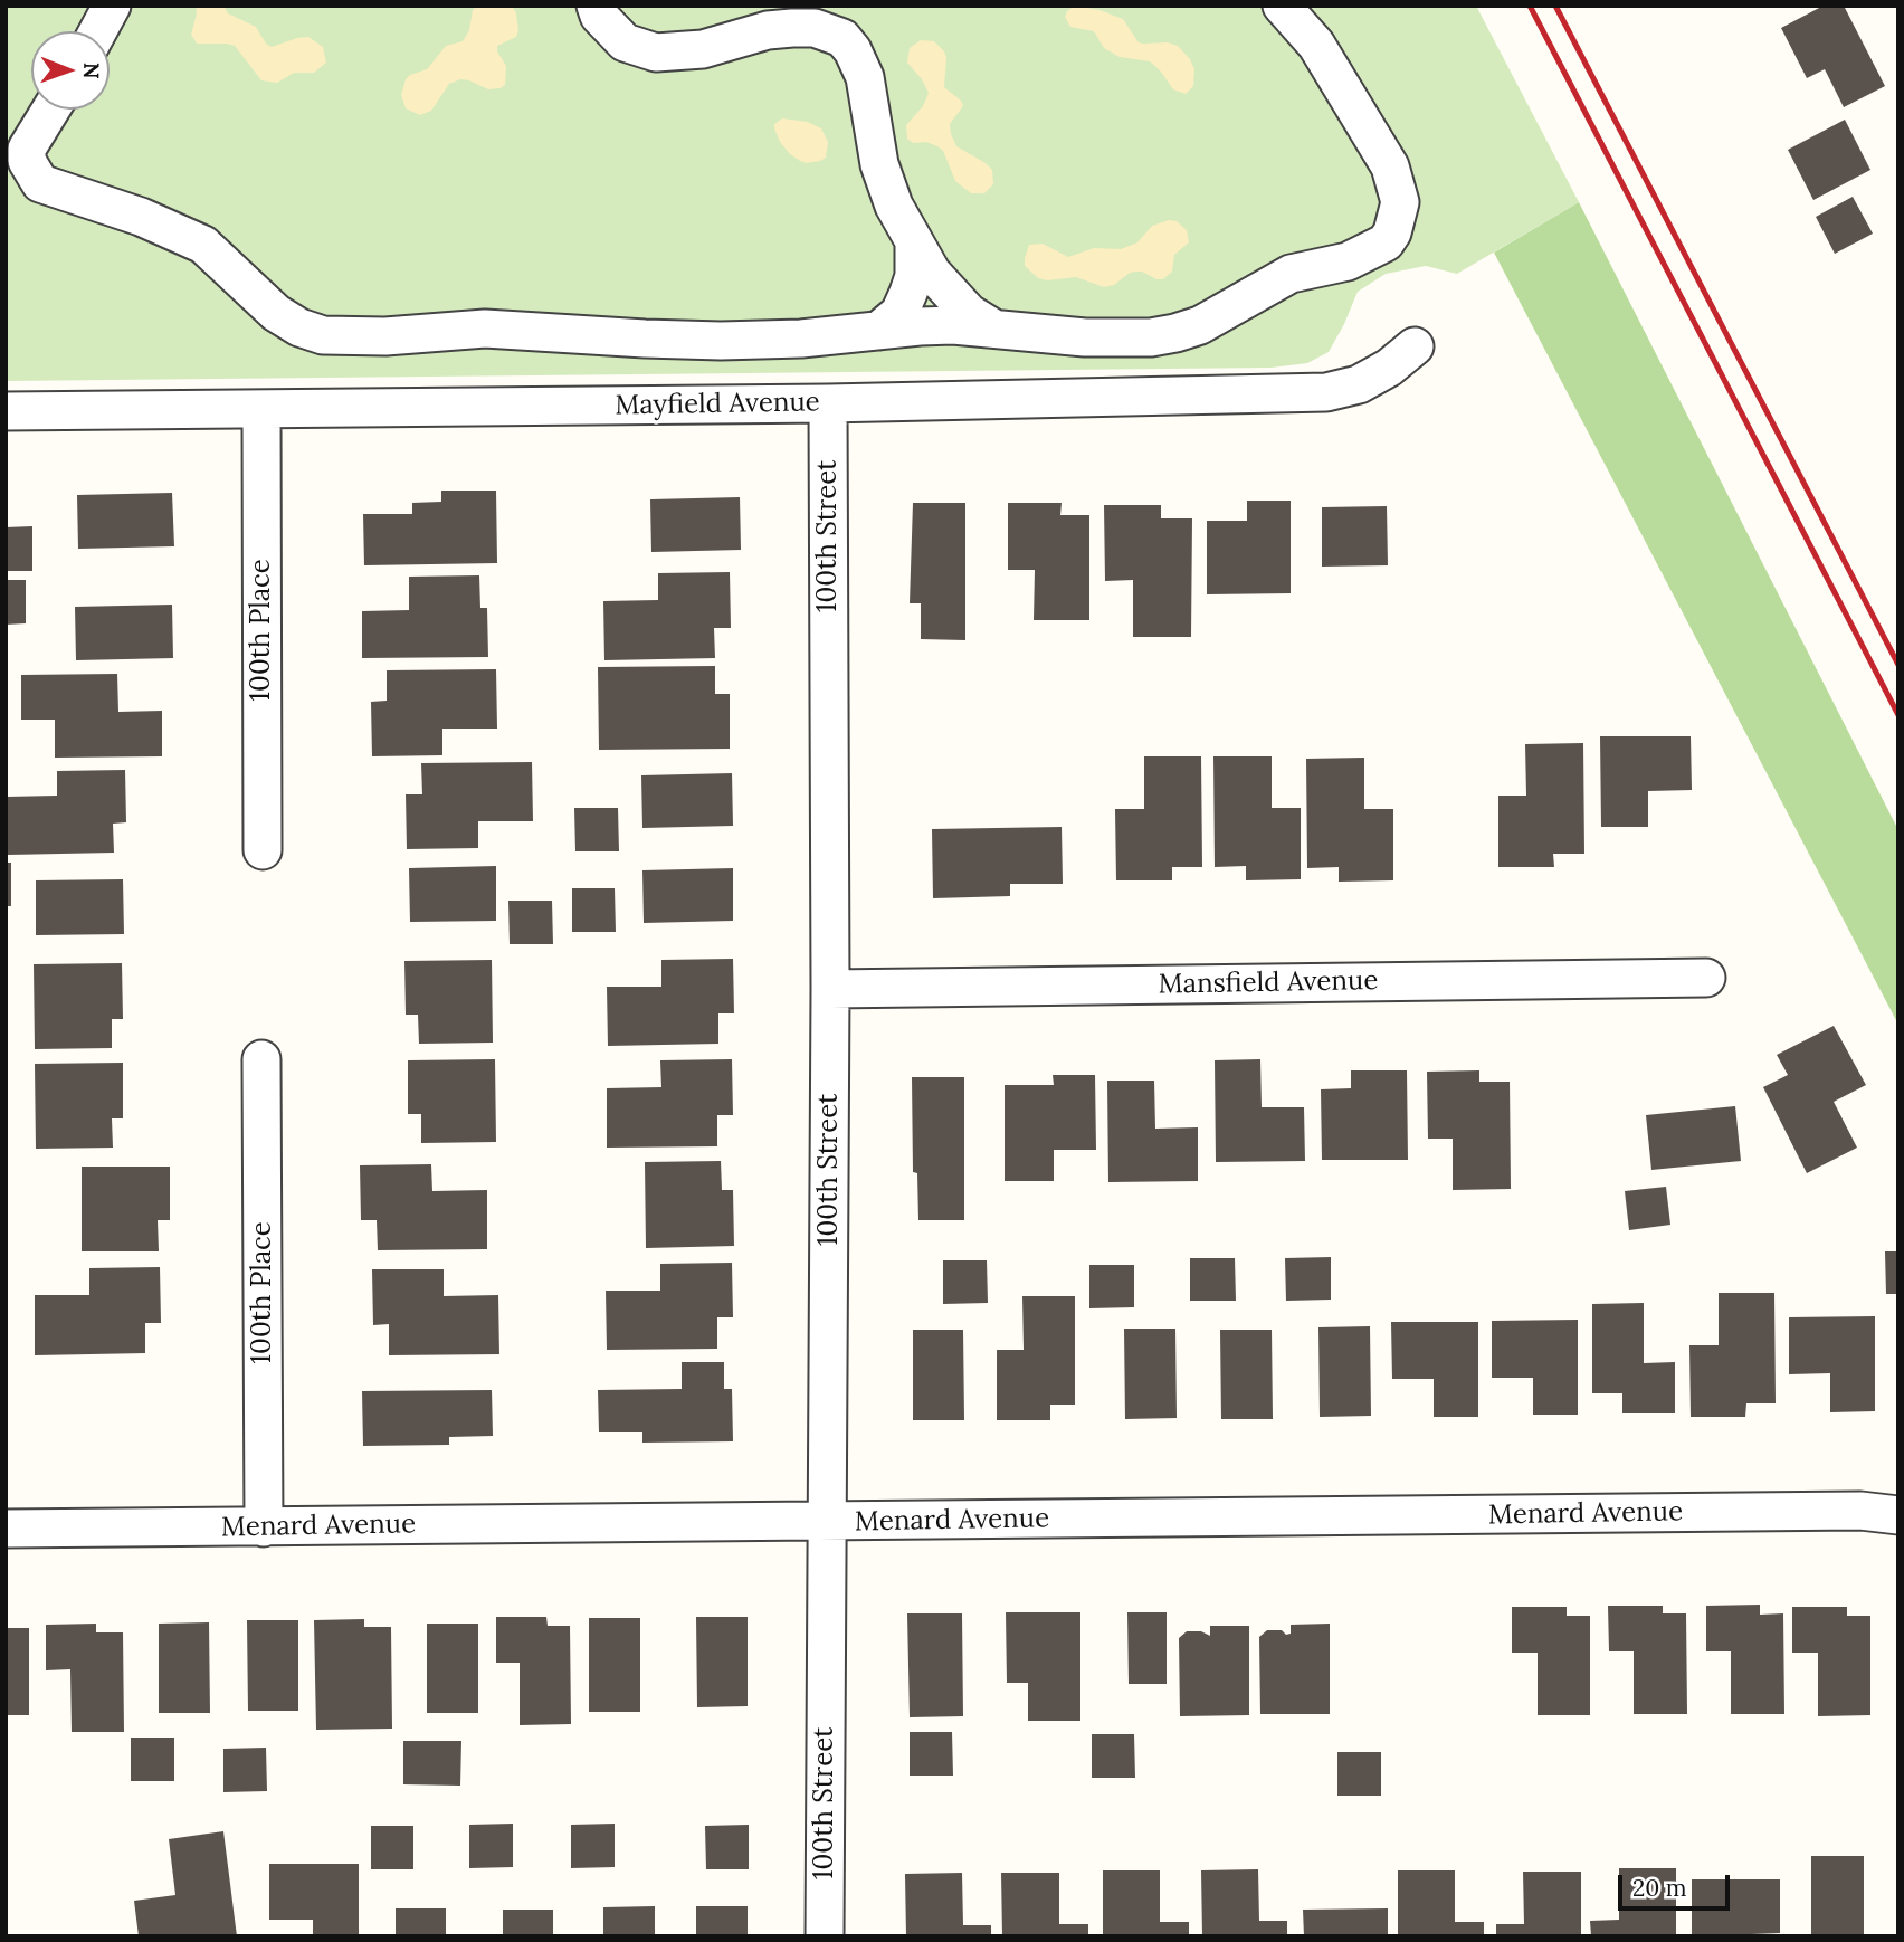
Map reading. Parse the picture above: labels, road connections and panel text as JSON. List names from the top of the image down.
{
  "streets": {
    "street": [
      "Mayfield Avenue",
      "100th Street",
      "100th Place",
      "Mansfield Avenue",
      "Menard Avenue"
    ]
  },
  "crossings": [
    ["Mayfield Avenue", "100th Street"],
    ["Mayfield Avenue", "100th Place"],
    ["100th Street", "Mansfield Avenue"],
    ["100th Street", "Menard Avenue"],
    ["100th Place", "Menard Avenue"]
  ],
  "scale_bar": "20 m",
  "north": "right"
}
